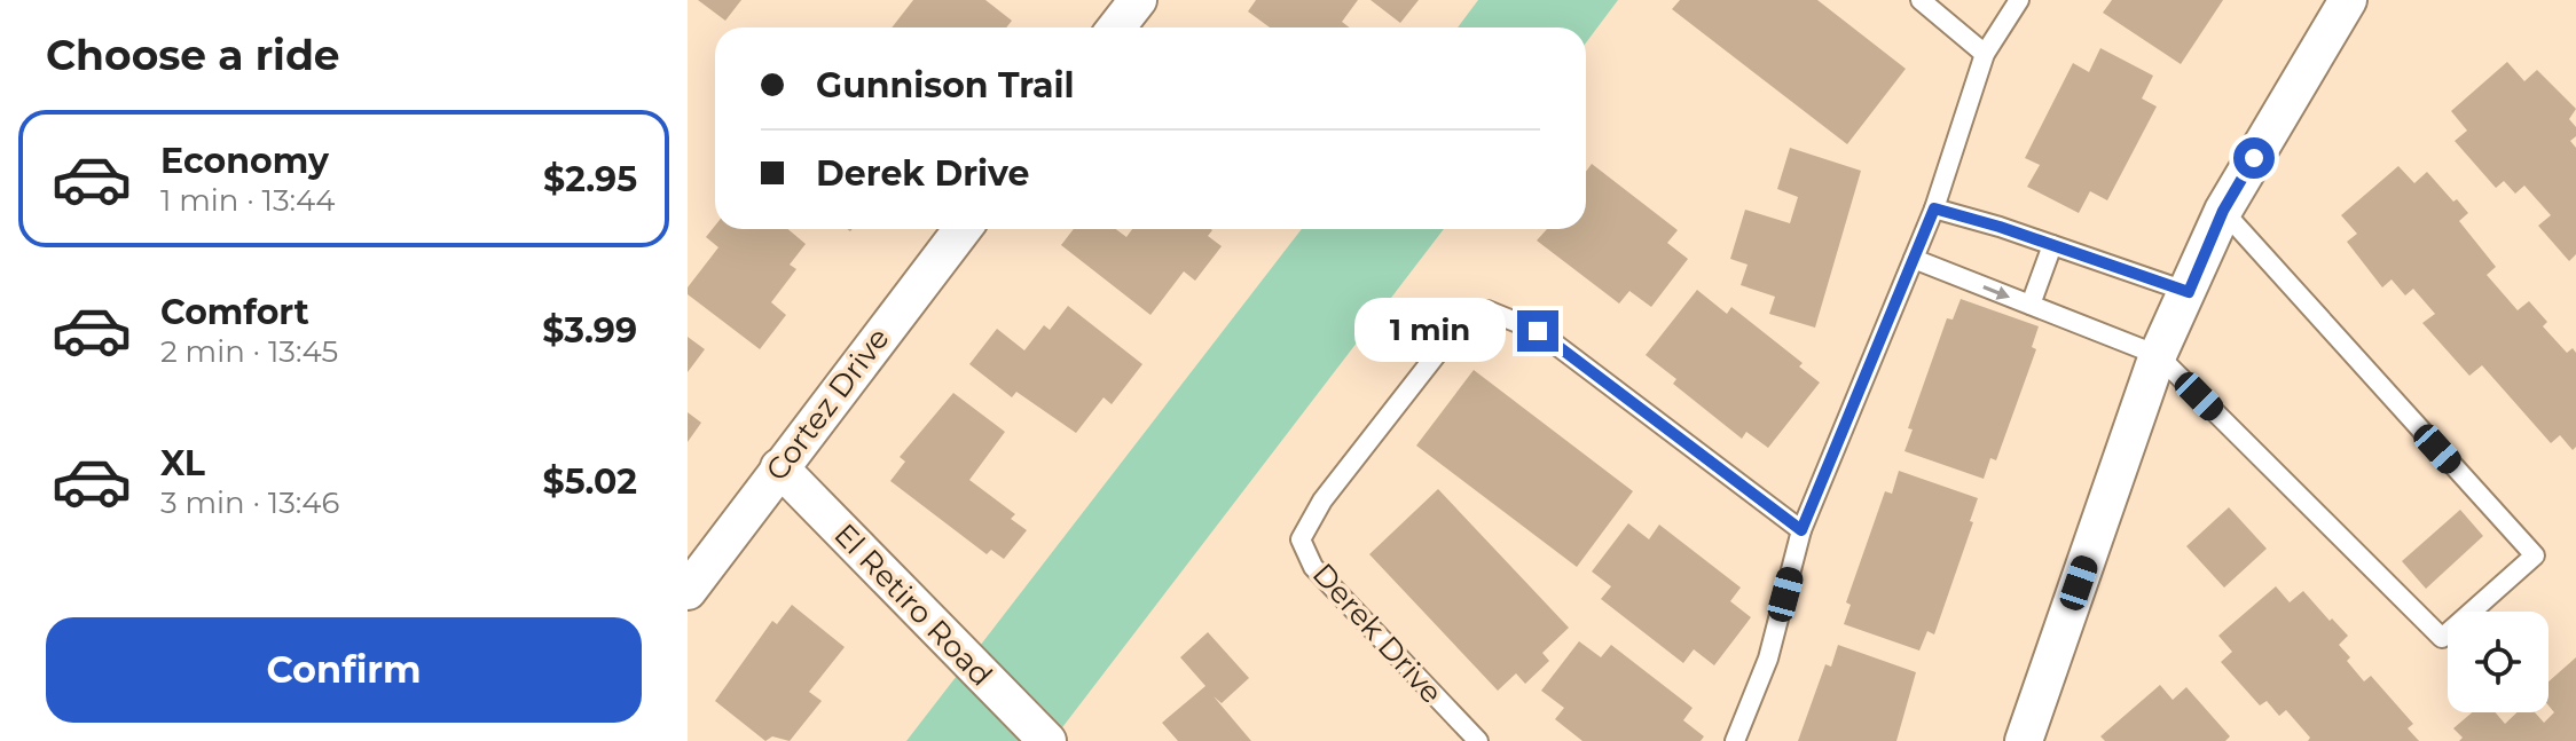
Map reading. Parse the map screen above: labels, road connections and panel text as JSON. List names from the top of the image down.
{
  "streets": {
    "street": ["Cortez Drive", "El Retiro Road"],
    "lane": ["Derek Drive"]
  },
  "crossings": [
    ["Cortez Drive", "El Retiro Road"]
  ],
  "page": {
    "heading": "Choose a ride",
    "banner": ["Gunnison Trail", "Derek Drive"],
    "list": [
      {
        "name": "Economy",
        "note": "1 min · 13:44",
        "value": "$2.95"
      },
      {
        "name": "Comfort",
        "note": "2 min · 13:45",
        "value": "$3.99"
      },
      {
        "name": "XL",
        "note": "3 min · 13:46",
        "value": "$5.02"
      }
    ],
    "bubble": "1 min",
    "buttons": "Confirm"
  }
}
